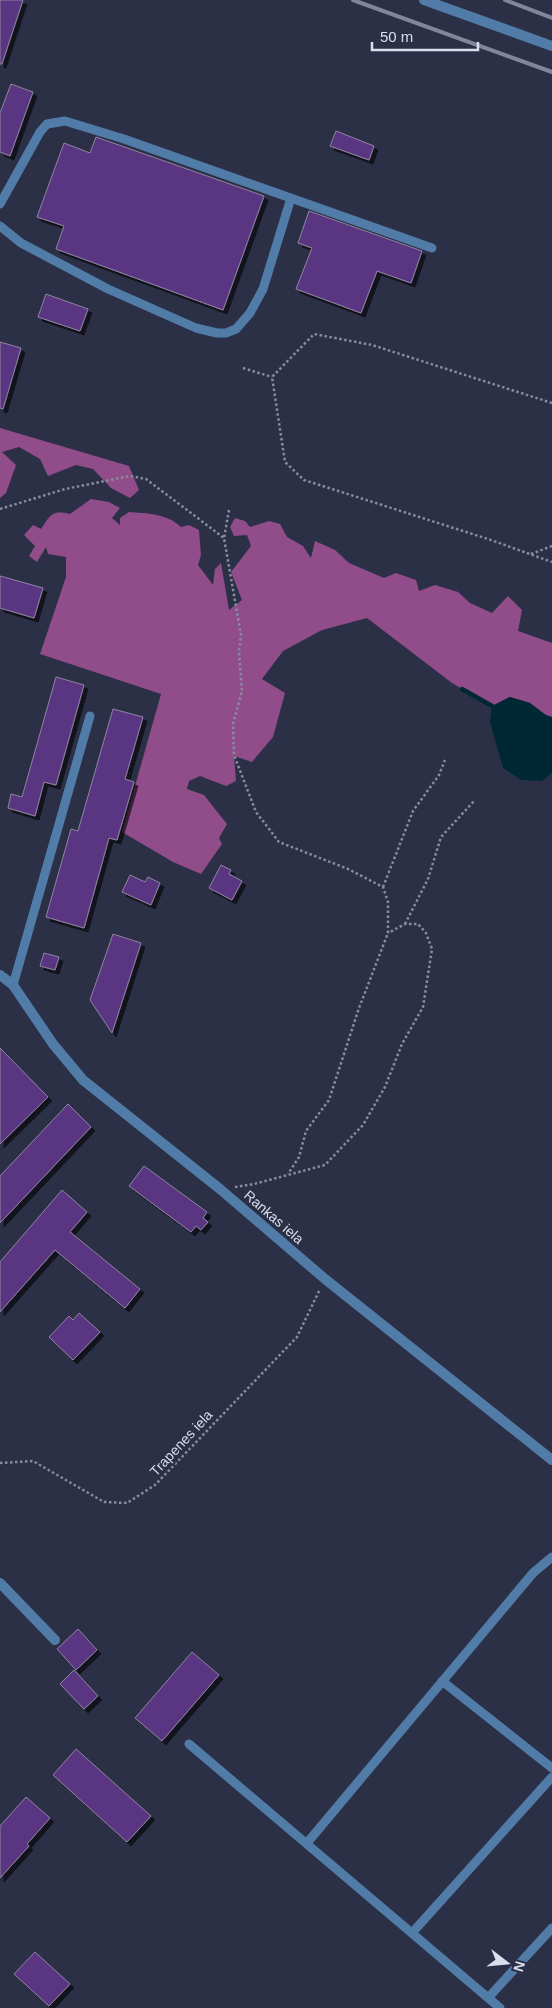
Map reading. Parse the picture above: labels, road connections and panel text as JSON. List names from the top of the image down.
{
  "streets": {
    "street": ["Rankas iela"],
    "path": ["Trapenes iela"]
  },
  "crossings": [
    ["Rankas iela", "Trapenes iela"]
  ],
  "scale_bar": "50 m",
  "north": "right"
}
